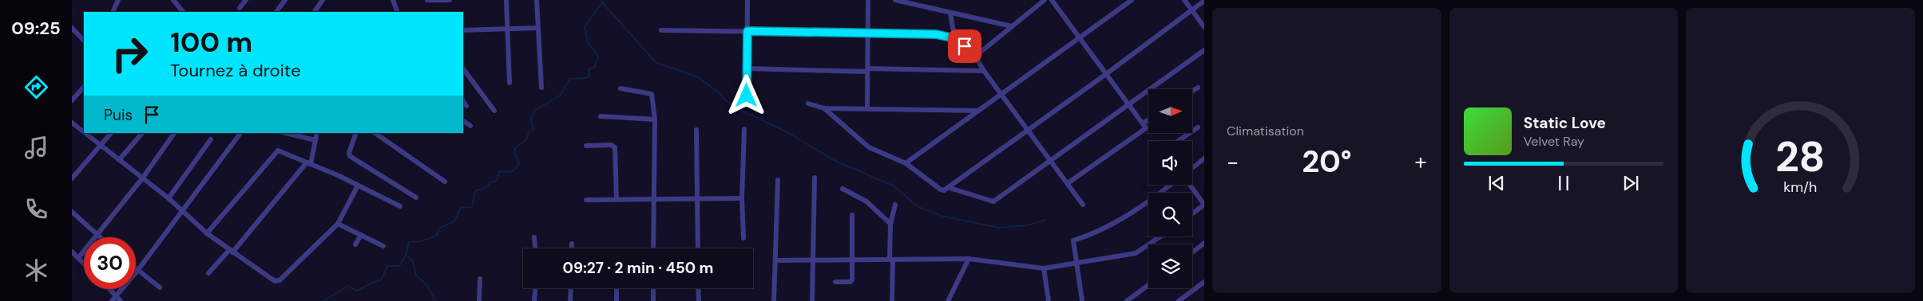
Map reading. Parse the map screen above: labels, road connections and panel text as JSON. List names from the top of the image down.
{
  "north": "right",
  "page": {
    "tabs": "09:25",
    "tile": "Climatisation",
    "turn": ["100 m", "Tournez à droite"],
    "then": "Puis",
    "song": ["Static Love", "Velvet Ray"],
    "heat": ["−", "20°", "+"],
    "limit": "30",
    "trip": "09:27 · 2 min · 450 m",
    "gauge": ["28", "km/h"]
  }
}
